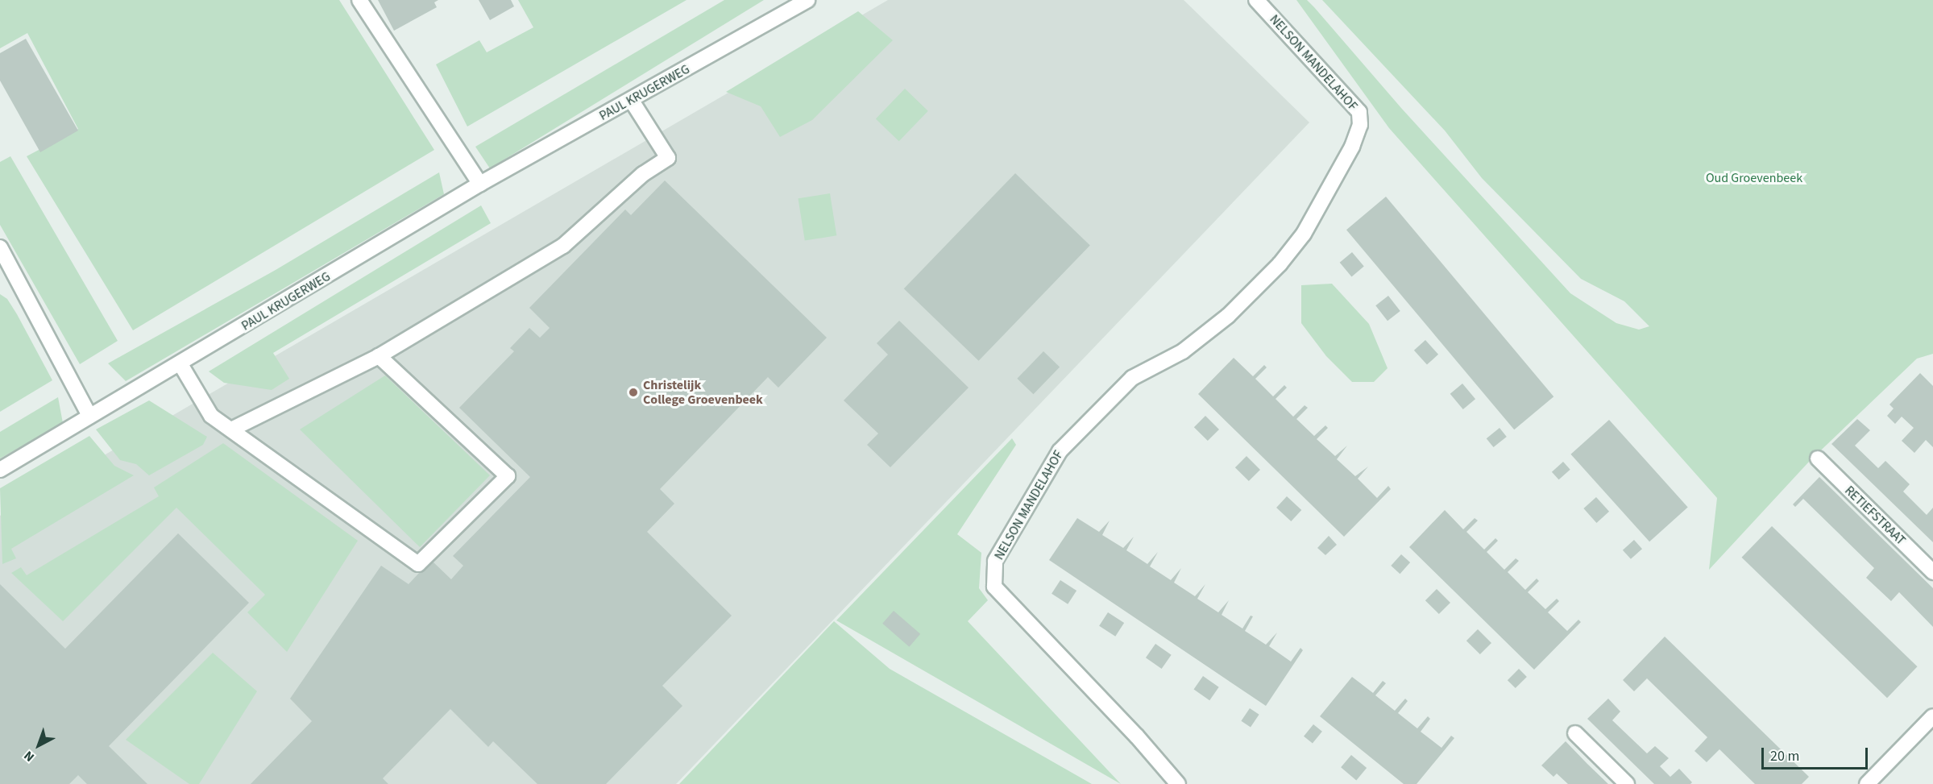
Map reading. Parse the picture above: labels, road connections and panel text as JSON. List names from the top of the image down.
{
  "streets": {
    "street": ["NELSON MANDELAHOF", "PAUL KRUGERWEG", "RETIEFSTRAAT"]
  },
  "parks": ["Oud Groevenbeek"],
  "places": ["Christelijk College Groevenbeek"],
  "scale_bar": "20 m",
  "north": "bottom left"
}
